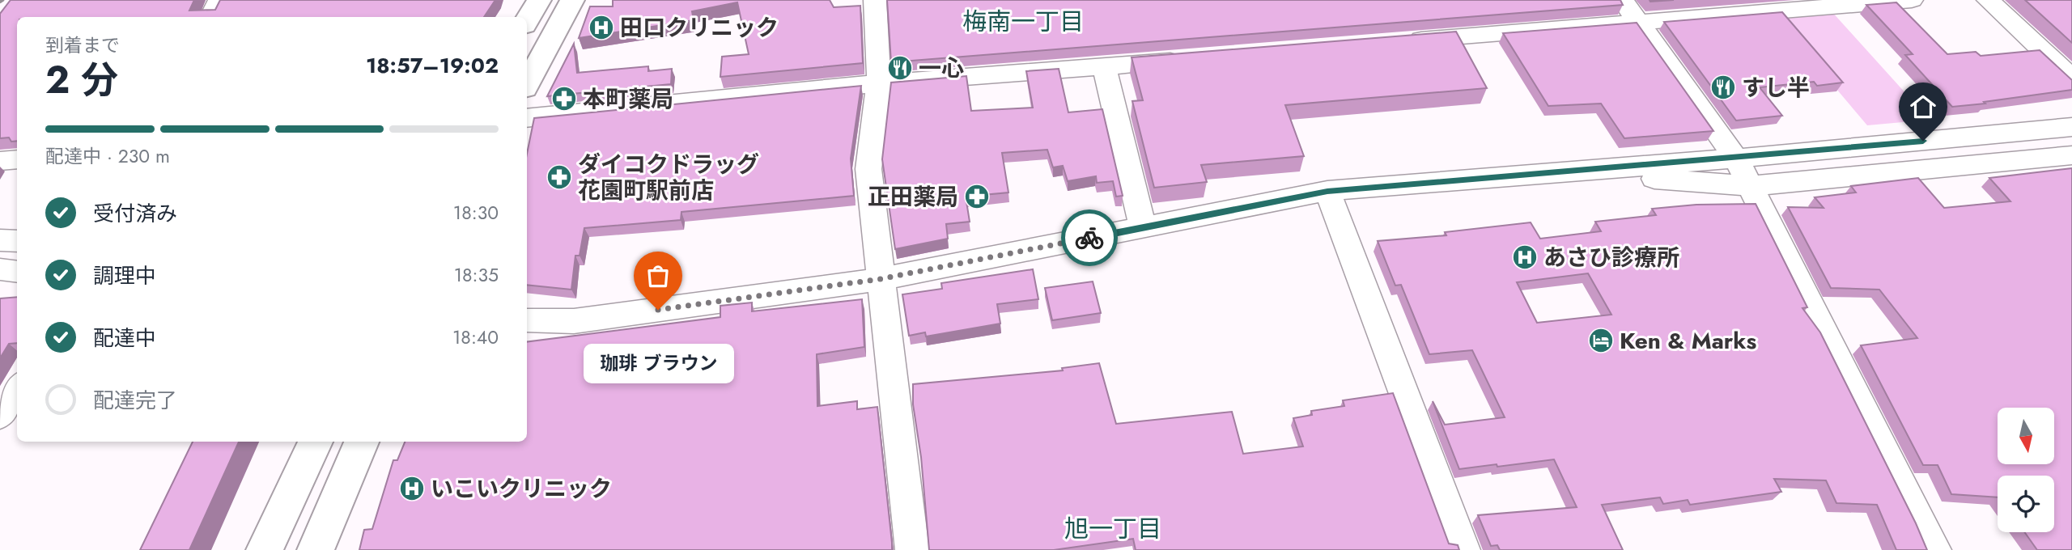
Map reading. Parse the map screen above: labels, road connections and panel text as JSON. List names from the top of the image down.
{
  "districts": ["梅南一丁目", "旭一丁目"],
  "places": {
    "hospital": ["田口クリニック", "あさひ診療所", "いこいクリニック"],
    "restaurant": ["一心", "すし半"],
    "pharmacy": ["本町薬局", "ダイコクドラッグ 花園町駅前店", "正田薬局"],
    "other": ["珈琲 ブラウン"],
    "hotel": ["Ken & Marks"]
  },
  "north": "bottom",
  "page": {
    "heading": ["2 分", "到着まで", "18:57–19:02"],
    "bar": "配達中 · 230 m",
    "list": [
      ["受付済み", "18:30"],
      ["調理中", "18:35"],
      ["配達中", "18:40"],
      "配達完了"
    ],
    "bubble": "珈琲 ブラウン"
  }
}
